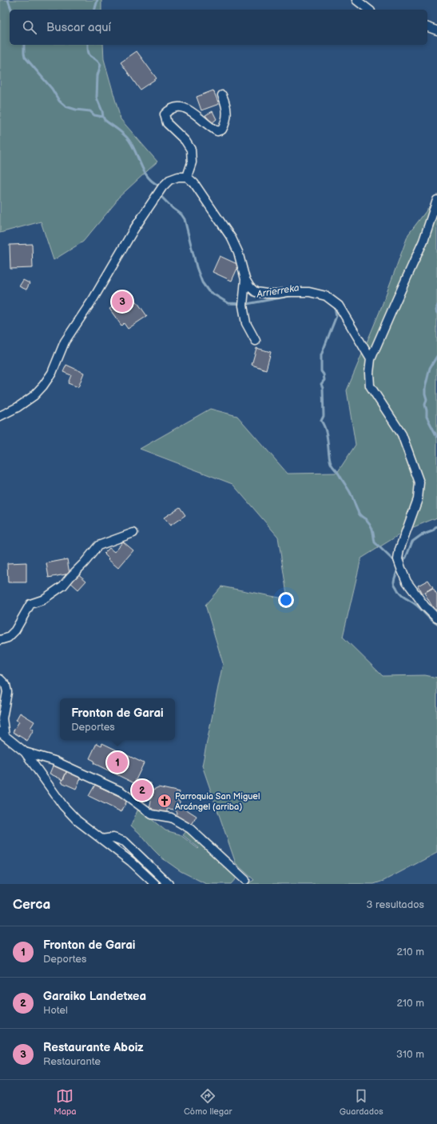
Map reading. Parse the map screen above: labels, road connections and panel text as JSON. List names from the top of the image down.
{
  "water": ["Arrierreka"],
  "places": {
    "church": ["Parroquia San Miguel Arcángel (arriba)"]
  },
  "page": {
    "search": "Buscar aquí",
    "pins": ["3", "1", "2"],
    "popup": ["Fronton de Garai", "Deportes"],
    "heading": ["Cerca", "3 resultados"],
    "list": [
      {
        "mark": "1",
        "name": "Fronton de Garai",
        "note": "Deportes",
        "value": "210 m"
      },
      {
        "mark": "2",
        "name": "Garaiko Landetxea",
        "note": "Hotel",
        "value": "210 m"
      },
      {
        "mark": "3",
        "name": "Restaurante Aboiz",
        "note": "Restaurante",
        "value": "310 m"
      }
    ],
    "nav": ["Mapa", "Cómo llegar", "Guardados"]
  }
}
